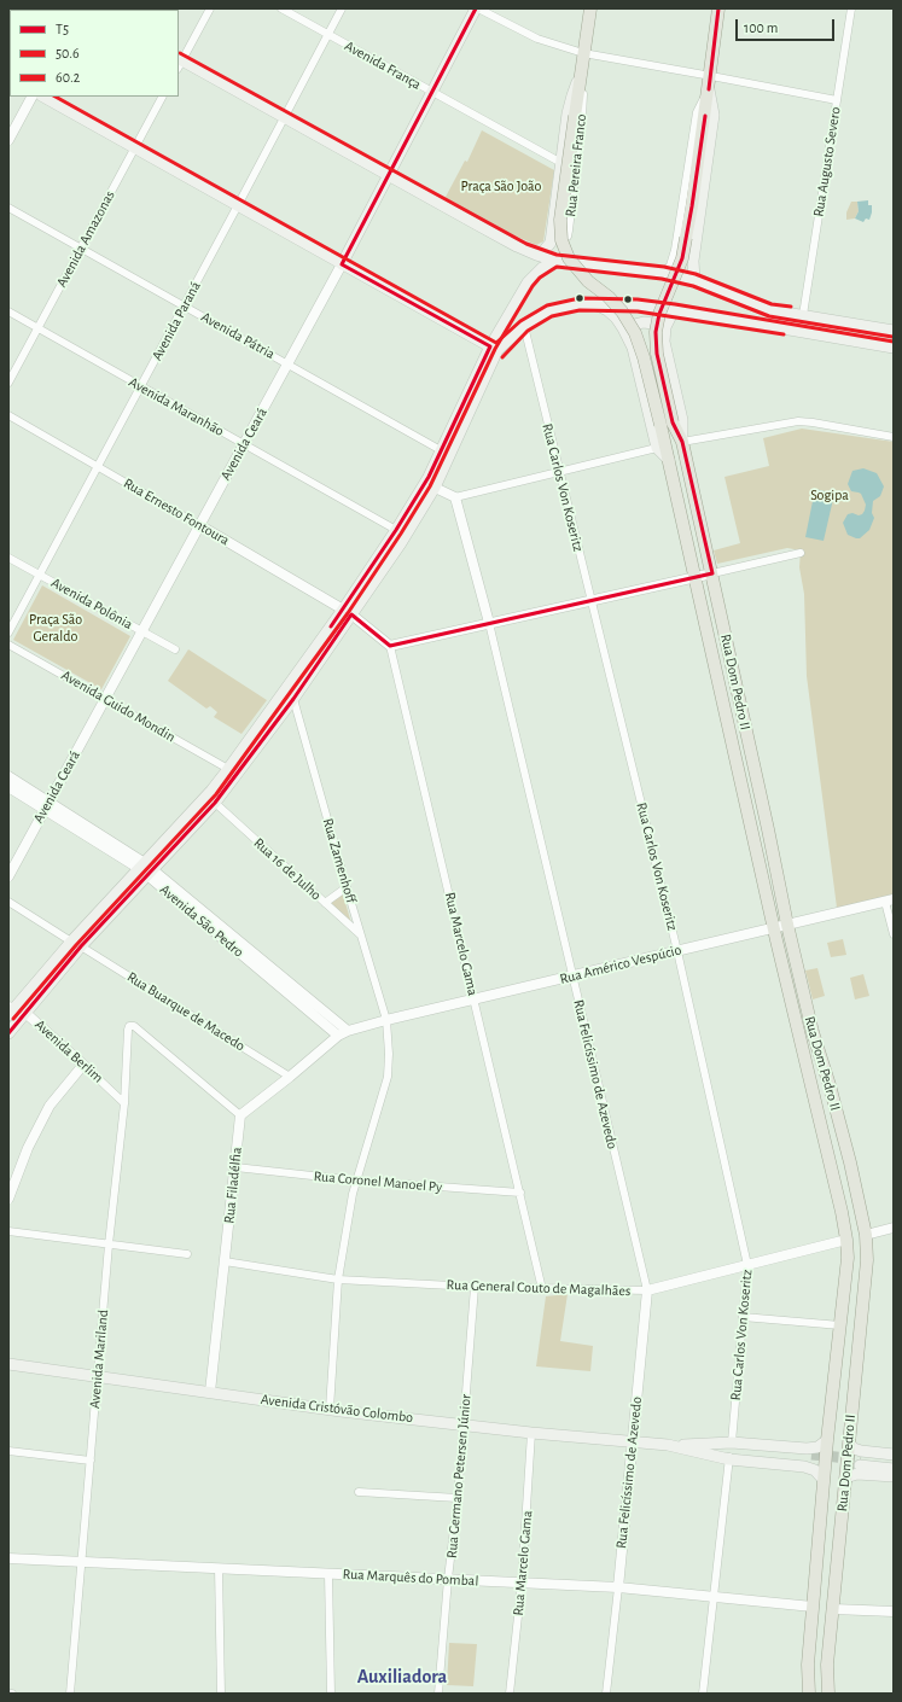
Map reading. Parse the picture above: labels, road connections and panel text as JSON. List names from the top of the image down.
{
  "streets": {
    "main road": [
      "Rua Pereira Franco",
      "Avenida Ceará",
      "Rua Dom Pedro II",
      "Avenida Cristóvão Colombo"
    ],
    "street": [
      "Avenida França",
      "Rua Augusto Severo",
      "Avenida Amazonas",
      "Avenida Paraná",
      "Avenida Pátria",
      "Avenida Maranhão",
      "Rua Carlos Von Koseritz",
      "Rua Ernesto Fontoura",
      "Avenida Polônia",
      "Avenida Guido Mondin",
      "Rua Zamenhoff",
      "Rua 16 de Julho",
      "Avenida São Pedro",
      "Rua Marcelo Gama",
      "Rua Américo Vespúcio",
      "Rua Buarque de Macedo",
      "Avenida Berlim",
      "Rua Felicíssimo de Azevedo",
      "Rua Coronel Manoel Py",
      "Rua Filadélfia",
      "Rua General Couto de Magalhães",
      "Avenida Mariland",
      "Rua Germano Petersen Júnior",
      "Rua Marquês do Pombal"
    ]
  },
  "crossings": [
    ["Avenida França", "Rua Pereira Franco"],
    ["Avenida França", "Avenida Paraná"],
    ["Avenida França", "Avenida Ceará"],
    ["Rua Pereira Franco", "Rua Dom Pedro II"],
    ["Avenida Amazonas", "Avenida Pátria"],
    ["Avenida Amazonas", "Avenida Maranhão"],
    ["Avenida Paraná", "Avenida Pátria"],
    ["Avenida Paraná", "Avenida Maranhão"],
    ["Avenida Paraná", "Rua Ernesto Fontoura"],
    ["Avenida Paraná", "Avenida Polônia"],
    ["Avenida Pátria", "Avenida Ceará"],
    ["Avenida Maranhão", "Avenida Ceará"],
    ["Avenida Ceará", "Rua Ernesto Fontoura"],
    ["Avenida Ceará", "Avenida Polônia"],
    ["Avenida Ceará", "Avenida Guido Mondin"],
    ["Avenida Ceará", "Avenida São Pedro"],
    ["Rua Carlos Von Koseritz", "Rua Américo Vespúcio"],
    ["Rua Carlos Von Koseritz", "Rua General Couto de Magalhães"],
    ["Rua Carlos Von Koseritz", "Avenida Cristóvão Colombo"],
    ["Rua Dom Pedro II", "Rua Américo Vespúcio"],
    ["Rua Dom Pedro II", "Rua General Couto de Magalhães"],
    ["Rua Dom Pedro II", "Avenida Cristóvão Colombo"],
    ["Rua Dom Pedro II", "Rua Marquês do Pombal"],
    ["Rua Zamenhoff", "Rua 16 de Julho"],
    ["Rua Zamenhoff", "Rua Américo Vespúcio"],
    ["Rua Zamenhoff", "Rua Coronel Manoel Py"],
    ["Rua Zamenhoff", "Rua General Couto de Magalhães"],
    ["Rua Zamenhoff", "Avenida Cristóvão Colombo"],
    ["Avenida São Pedro", "Rua Américo Vespúcio"],
    ["Rua Marcelo Gama", "Rua Américo Vespúcio"],
    ["Rua Marcelo Gama", "Rua Coronel Manoel Py"],
    ["Rua Marcelo Gama", "Rua General Couto de Magalhães"],
    ["Rua Marcelo Gama", "Avenida Cristóvão Colombo"],
    ["Rua Marcelo Gama", "Rua Marquês do Pombal"],
    ["Rua Américo Vespúcio", "Rua Felicíssimo de Azevedo"],
    ["Avenida Berlim", "Avenida Mariland"],
    ["Rua Felicíssimo de Azevedo", "Rua General Couto de Magalhães"],
    ["Rua Felicíssimo de Azevedo", "Avenida Cristóvão Colombo"],
    ["Rua Felicíssimo de Azevedo", "Rua Marquês do Pombal"],
    ["Rua Coronel Manoel Py", "Rua Filadélfia"],
    ["Rua Filadélfia", "Rua General Couto de Magalhães"],
    ["Rua Filadélfia", "Avenida Mariland"],
    ["Rua Filadélfia", "Avenida Cristóvão Colombo"],
    ["Rua General Couto de Magalhães", "Rua Germano Petersen Júnior"],
    ["Avenida Mariland", "Avenida Cristóvão Colombo"],
    ["Avenida Mariland", "Rua Marquês do Pombal"],
    ["Avenida Cristóvão Colombo", "Rua Germano Petersen Júnior"],
    ["Rua Germano Petersen Júnior", "Rua Marquês do Pombal"]
  ],
  "districts": ["Auxiliadora"],
  "parks": ["Praça São João", "Sogipa", "Praça São Geraldo"],
  "lines": ["transit line T5", "transit line 60.2", "transit line 50.6"],
  "legend": ["T5", "50.6", "60.2"],
  "scale_bar": "100 m"
}
